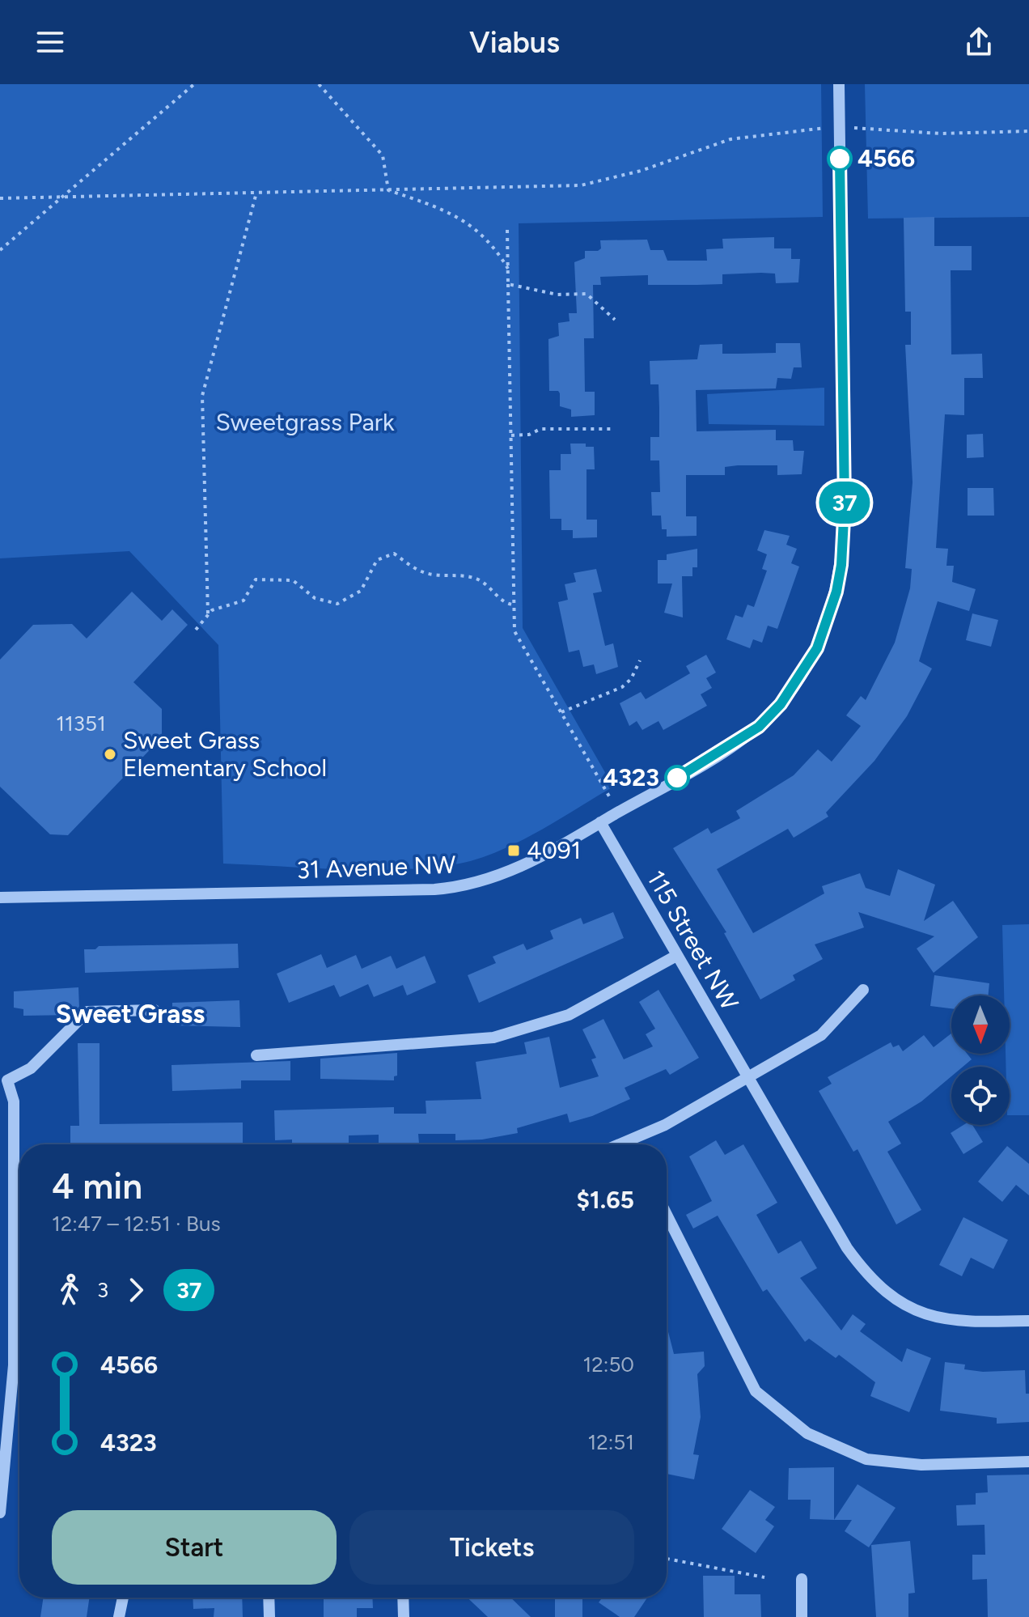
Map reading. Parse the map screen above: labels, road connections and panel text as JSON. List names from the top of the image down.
{
  "streets": {
    "street": ["31 Avenue NW", "115 Street NW"]
  },
  "crossings": [
    ["31 Avenue NW", "115 Street NW"]
  ],
  "districts": ["Sweet Grass"],
  "parks": ["Sweetgrass Park"],
  "places": {
    "other": ["4566", "Sweet Grass Elementary School", "4323"],
    "transit": ["4091"]
  },
  "lines": ["bus line 37"],
  "house_numbers": ["11351"],
  "north": "bottom",
  "page": {
    "header": "Viabus",
    "on_map": "37",
    "heading": ["4 min", "12:47 – 12:51 · Bus", "$1.65"],
    "legs": ["3", "37"],
    "list": [
      {
        "name": "4566",
        "value": "12:50"
      },
      {
        "name": "4323",
        "value": "12:51"
      }
    ],
    "buttons": ["Start", "Tickets"]
  }
}
